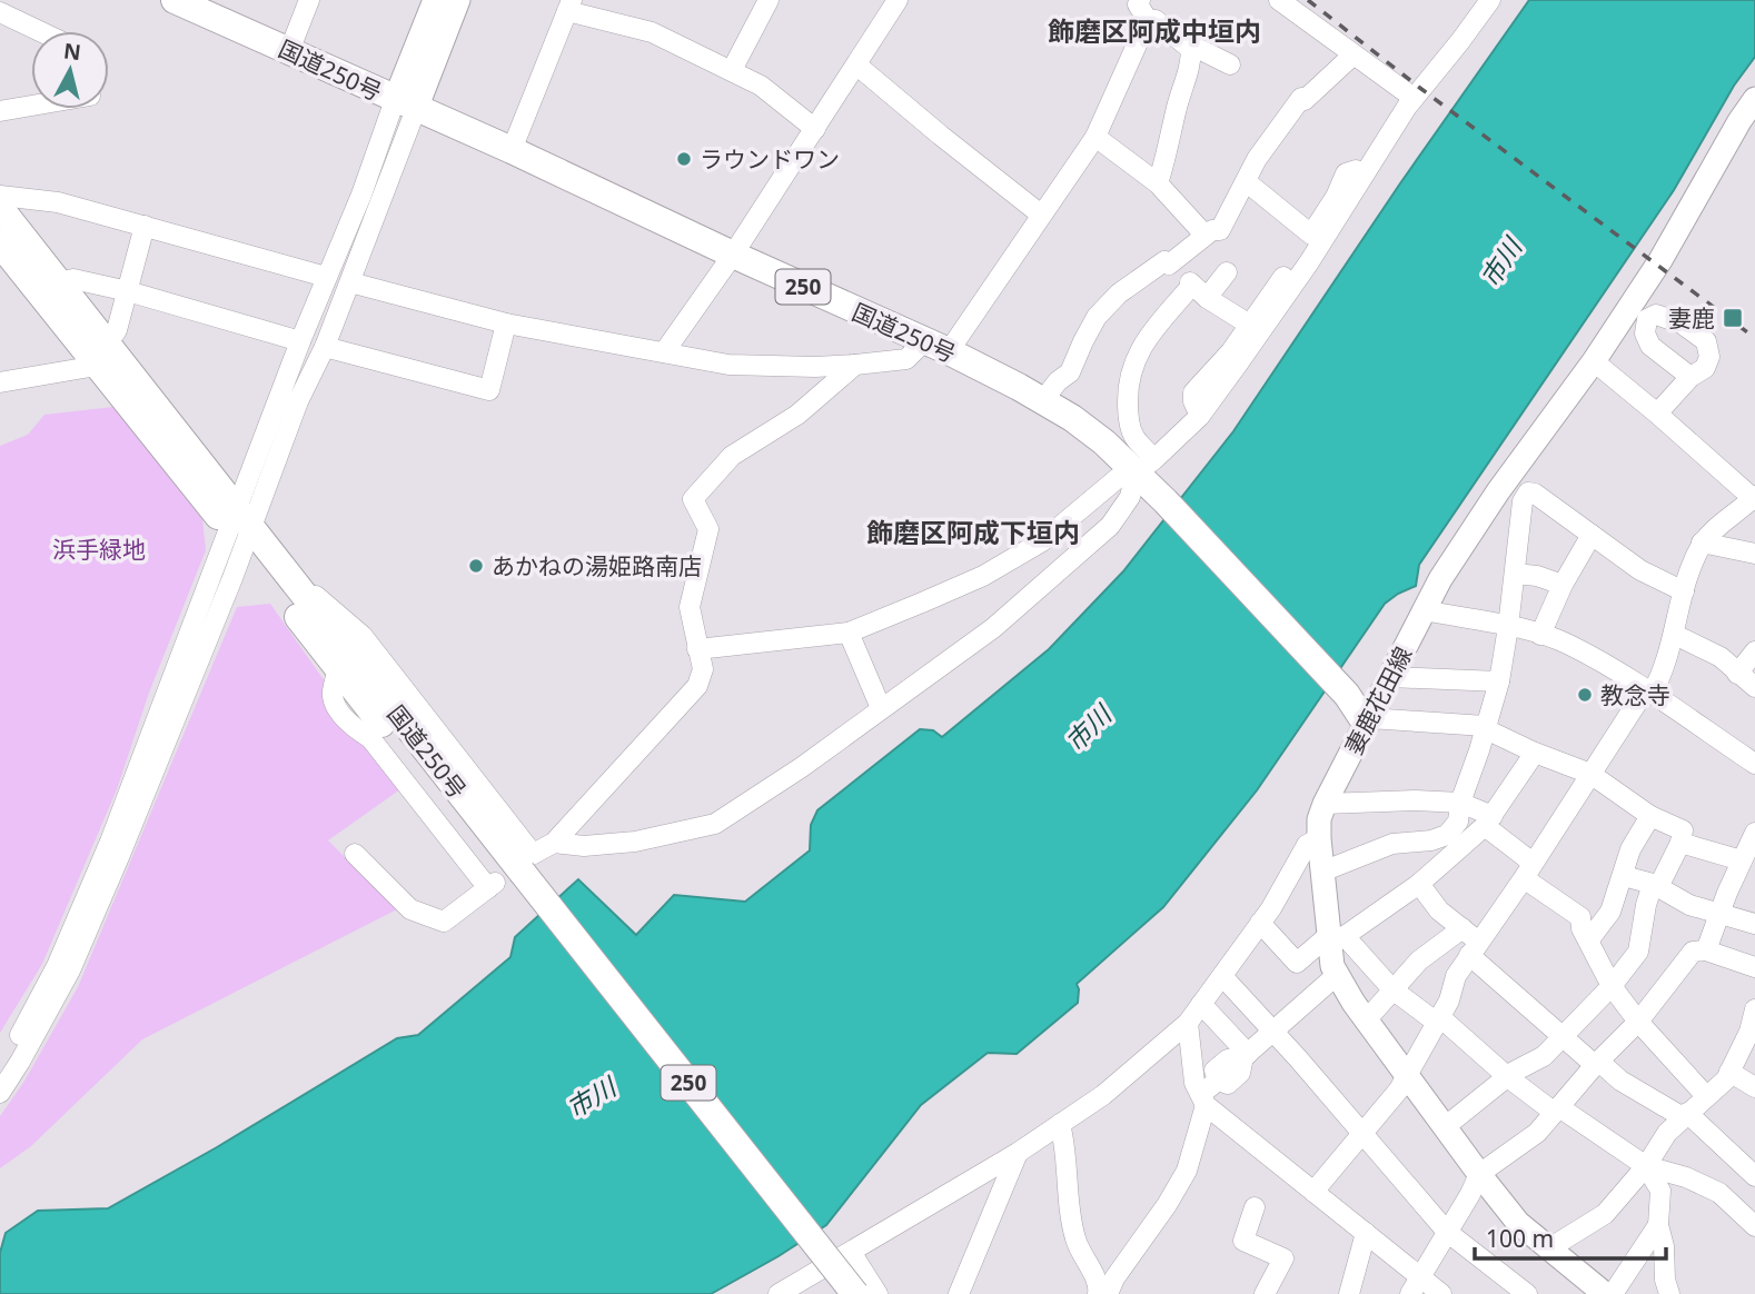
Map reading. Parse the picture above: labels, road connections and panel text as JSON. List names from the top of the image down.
{
  "streets": {
    "highway": ["国道250号", "250"],
    "main road": ["妻鹿花田線"]
  },
  "crossings": [
    ["国道250号", "妻鹿花田線"]
  ],
  "districts": ["飾磨区阿成中垣内", "飾磨区阿成下垣内"],
  "water": ["市川"],
  "parks": ["浜手緑地"],
  "places": {
    "other": ["ラウンドワン", "あかねの湯姫路南店", "教念寺"],
    "transit": ["妻鹿"]
  },
  "scale_bar": "100 m",
  "north": "top"
}
